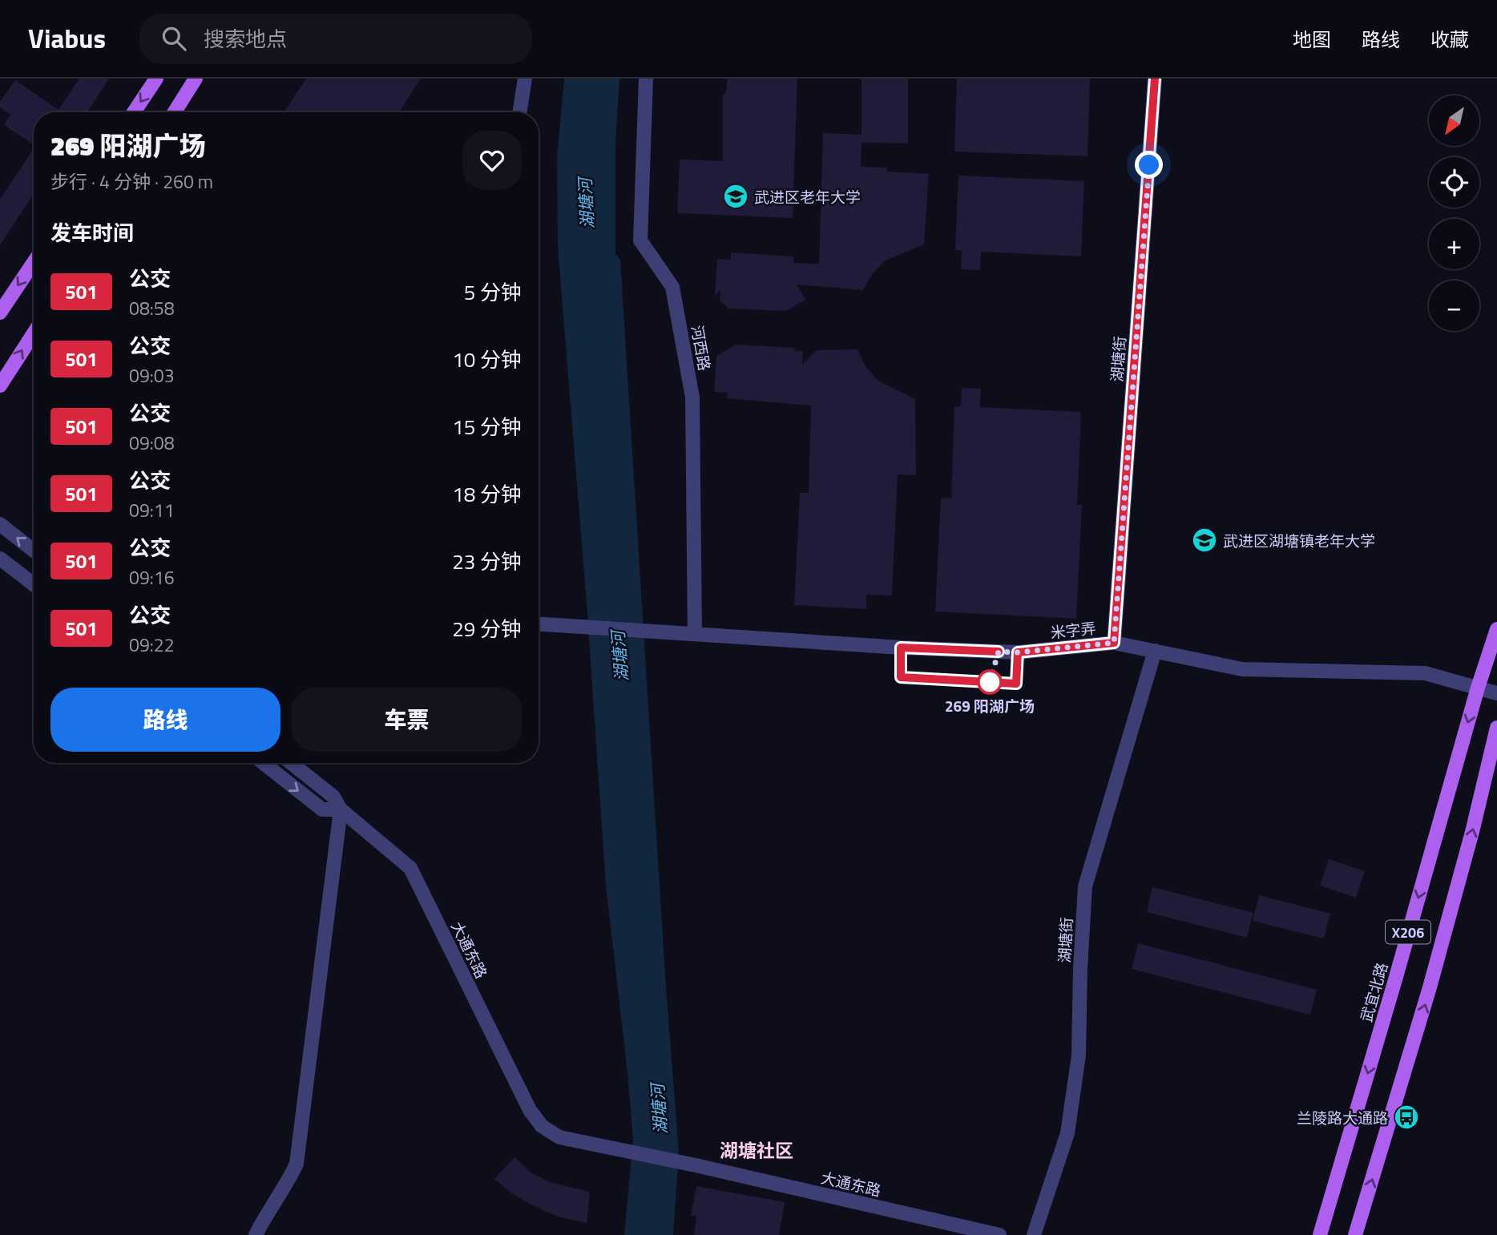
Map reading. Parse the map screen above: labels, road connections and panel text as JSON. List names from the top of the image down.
{
  "streets": {
    "main road": ["X206", "武宜北路"],
    "street": [
      "河西路",
      "湖塘街",
      "米字弄",
      "大通东路"
    ]
  },
  "crossings": [
    ["河西路", "米字弄"],
    ["湖塘街", "米字弄"],
    ["米字弄", "武宜北路"]
  ],
  "districts": ["湖塘社区"],
  "water": ["湖塘河"],
  "places": {
    "school or university": ["武进区老年大学", "武进区湖塘镇老年大学"],
    "other": ["269 阳湖广场"],
    "bus stop": ["兰陵路大通路"]
  },
  "lines": ["bus line 501"],
  "north": "bottom left",
  "page": {
    "header": "Viabus",
    "search": "搜索地点",
    "nav": ["地图", "路线", "收藏"],
    "map_buttons": ["+", "−"],
    "heading": [
      ["269 阳湖广场", "步行 · 4 分钟 · 260 m"],
      "发车时间"
    ],
    "list": [
      {
        "mark": "501",
        "name": "公交",
        "note": "08:58",
        "value": "5 分钟"
      },
      {
        "mark": "501",
        "name": "公交",
        "note": "09:03",
        "value": "10 分钟"
      },
      {
        "mark": "501",
        "name": "公交",
        "note": "09:08",
        "value": "15 分钟"
      },
      {
        "mark": "501",
        "name": "公交",
        "note": "09:11",
        "value": "18 分钟"
      },
      {
        "mark": "501",
        "name": "公交",
        "note": "09:16",
        "value": "23 分钟"
      },
      {
        "mark": "501",
        "name": "公交",
        "note": "09:22",
        "value": "29 分钟"
      }
    ],
    "buttons": ["路线", "车票"]
  }
}
